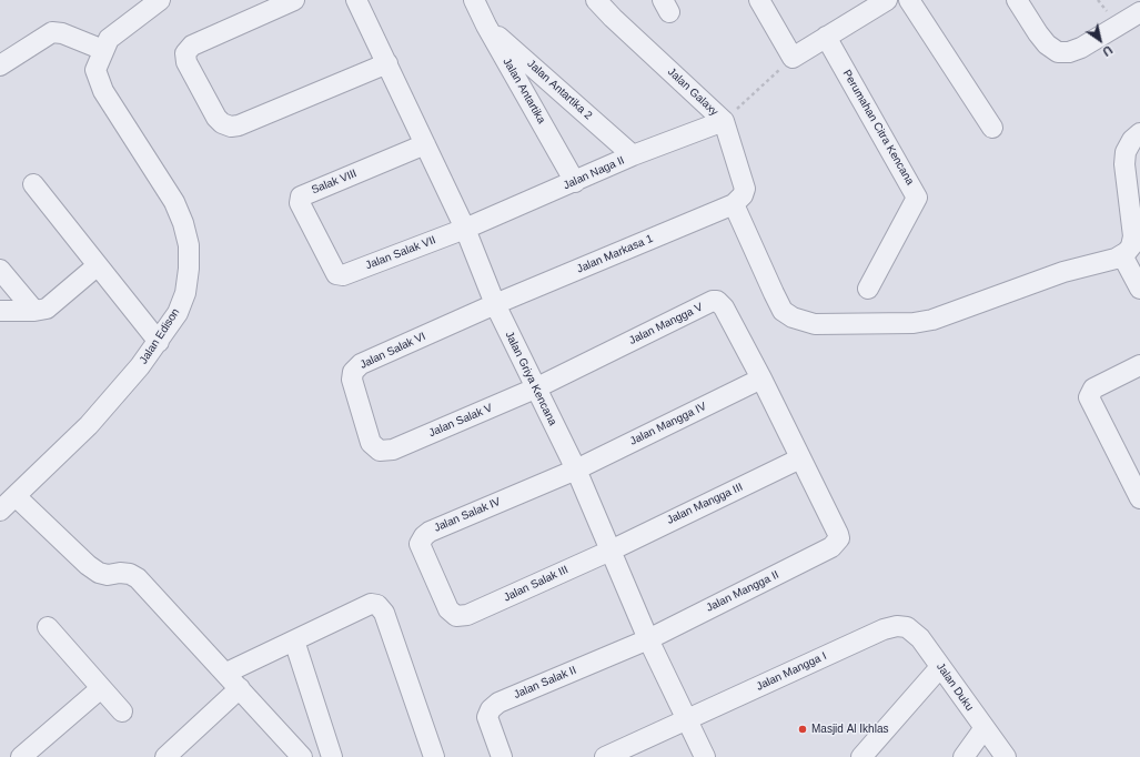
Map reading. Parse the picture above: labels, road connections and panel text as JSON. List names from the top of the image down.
{
  "streets": {
    "street": [
      "Jalan Antartika 2",
      "Jalan Antartika",
      "Jalan Galaxy",
      "Perumahan Citra Kencana",
      "Jalan Naga II",
      "Salak VIII",
      "Jalan Salak VII",
      "Jalan Markasa 1",
      "Jalan Mangga V",
      "Jalan Edison",
      "Jalan Salak VI",
      "Jalan Griya Kencana",
      "Jalan Salak V",
      "Jalan Mangga IV",
      "Jalan Mangga III",
      "Jalan Salak IV",
      "Jalan Salak III",
      "Jalan Mangga II",
      "Jalan Mangga I",
      "Jalan Salak II",
      "Jalan Duku"
    ]
  },
  "crossings": [
    ["Jalan Antartika 2", "Jalan Antartika"],
    ["Jalan Antartika 2", "Jalan Naga II"],
    ["Jalan Antartika", "Jalan Naga II"],
    ["Jalan Galaxy", "Jalan Naga II"],
    ["Jalan Galaxy", "Jalan Markasa 1"],
    ["Jalan Naga II", "Jalan Salak VII"],
    ["Jalan Naga II", "Jalan Griya Kencana"],
    ["Salak VIII", "Jalan Salak VII"],
    ["Salak VIII", "Jalan Griya Kencana"],
    ["Jalan Salak VII", "Jalan Griya Kencana"],
    ["Jalan Markasa 1", "Jalan Salak VI"],
    ["Jalan Markasa 1", "Jalan Griya Kencana"],
    ["Jalan Mangga V", "Jalan Griya Kencana"],
    ["Jalan Mangga V", "Jalan Salak V"],
    ["Jalan Mangga V", "Jalan Mangga IV"],
    ["Jalan Salak VI", "Jalan Griya Kencana"],
    ["Jalan Salak VI", "Jalan Salak V"],
    ["Jalan Griya Kencana", "Jalan Salak V"],
    ["Jalan Griya Kencana", "Jalan Mangga IV"],
    ["Jalan Griya Kencana", "Jalan Mangga III"],
    ["Jalan Griya Kencana", "Jalan Salak IV"],
    ["Jalan Griya Kencana", "Jalan Salak III"],
    ["Jalan Griya Kencana", "Jalan Mangga II"],
    ["Jalan Griya Kencana", "Jalan Mangga I"],
    ["Jalan Griya Kencana", "Jalan Salak II"],
    ["Jalan Mangga IV", "Jalan Salak IV"],
    ["Jalan Mangga III", "Jalan Salak III"],
    ["Jalan Mangga III", "Jalan Mangga II"],
    ["Jalan Salak IV", "Jalan Salak III"],
    ["Jalan Mangga II", "Jalan Salak II"],
    ["Jalan Mangga I", "Jalan Duku"]
  ],
  "places": ["Masjid Al Ikhlas"],
  "north": "bottom right"
}
